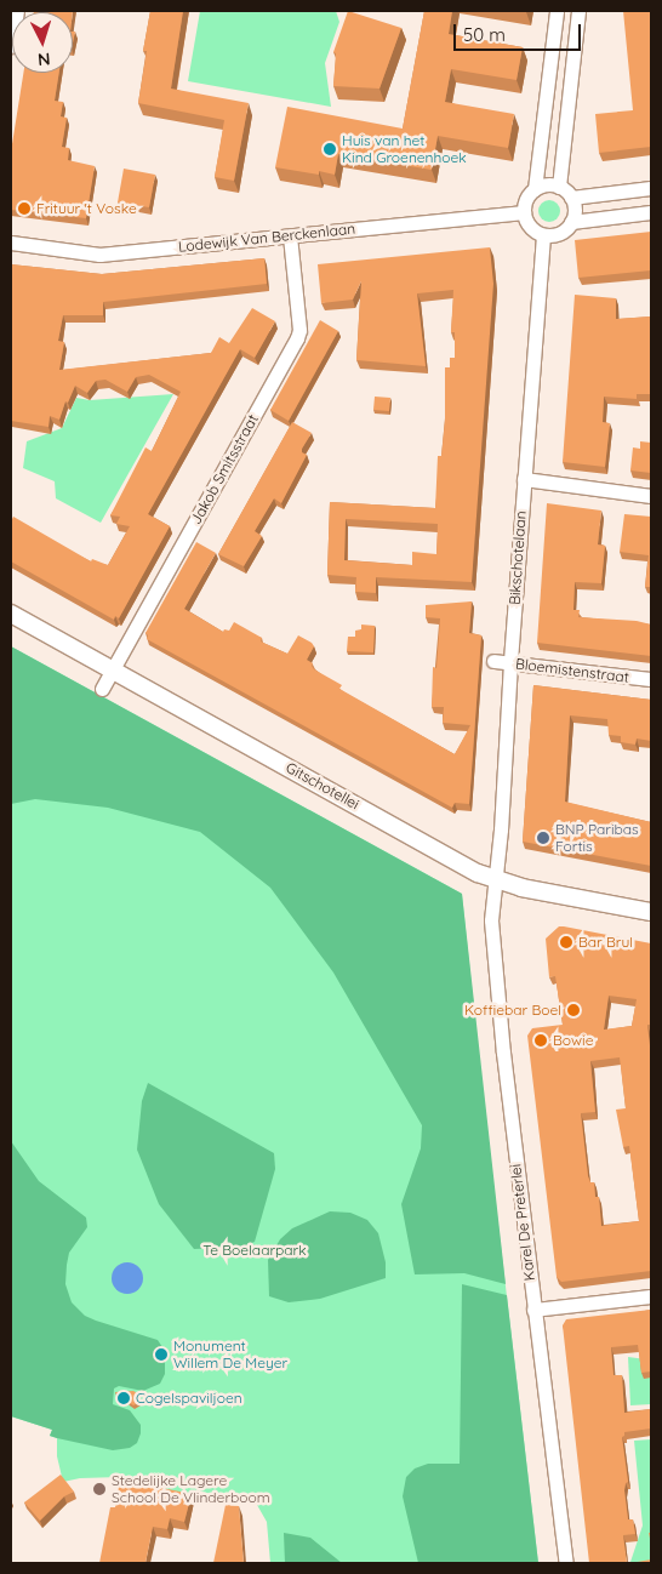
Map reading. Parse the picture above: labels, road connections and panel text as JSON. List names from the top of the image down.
{
  "streets": {
    "street": [
      "Lodewijk Van Berckenlaan",
      "Jakob Smitsstraat",
      "Bikschotelaan",
      "Bloemistenstraat",
      "Gitschotellei",
      "Karel De Preterlei"
    ]
  },
  "crossings": [
    ["Lodewijk Van Berckenlaan", "Jakob Smitsstraat"],
    ["Lodewijk Van Berckenlaan", "Bikschotelaan"],
    ["Jakob Smitsstraat", "Gitschotellei"],
    ["Bikschotelaan", "Bloemistenstraat"],
    ["Bikschotelaan", "Gitschotellei"],
    ["Bikschotelaan", "Karel De Preterlei"],
    ["Gitschotellei", "Karel De Preterlei"]
  ],
  "parks": ["Te Boelaarpark"],
  "places": [
    "Huis van het Kind Groenenhoek",
    "Frituur 't Voske",
    "BNP Paribas Fortis",
    "Bar Brul",
    "Koffiebar Boel",
    "Bowie",
    "Monument Willem De Meyer",
    "Cogelspaviljoen",
    "Stedelijke Lagere School De Vlinderboom"
  ],
  "scale_bar": "50 m",
  "north": "bottom"
}
